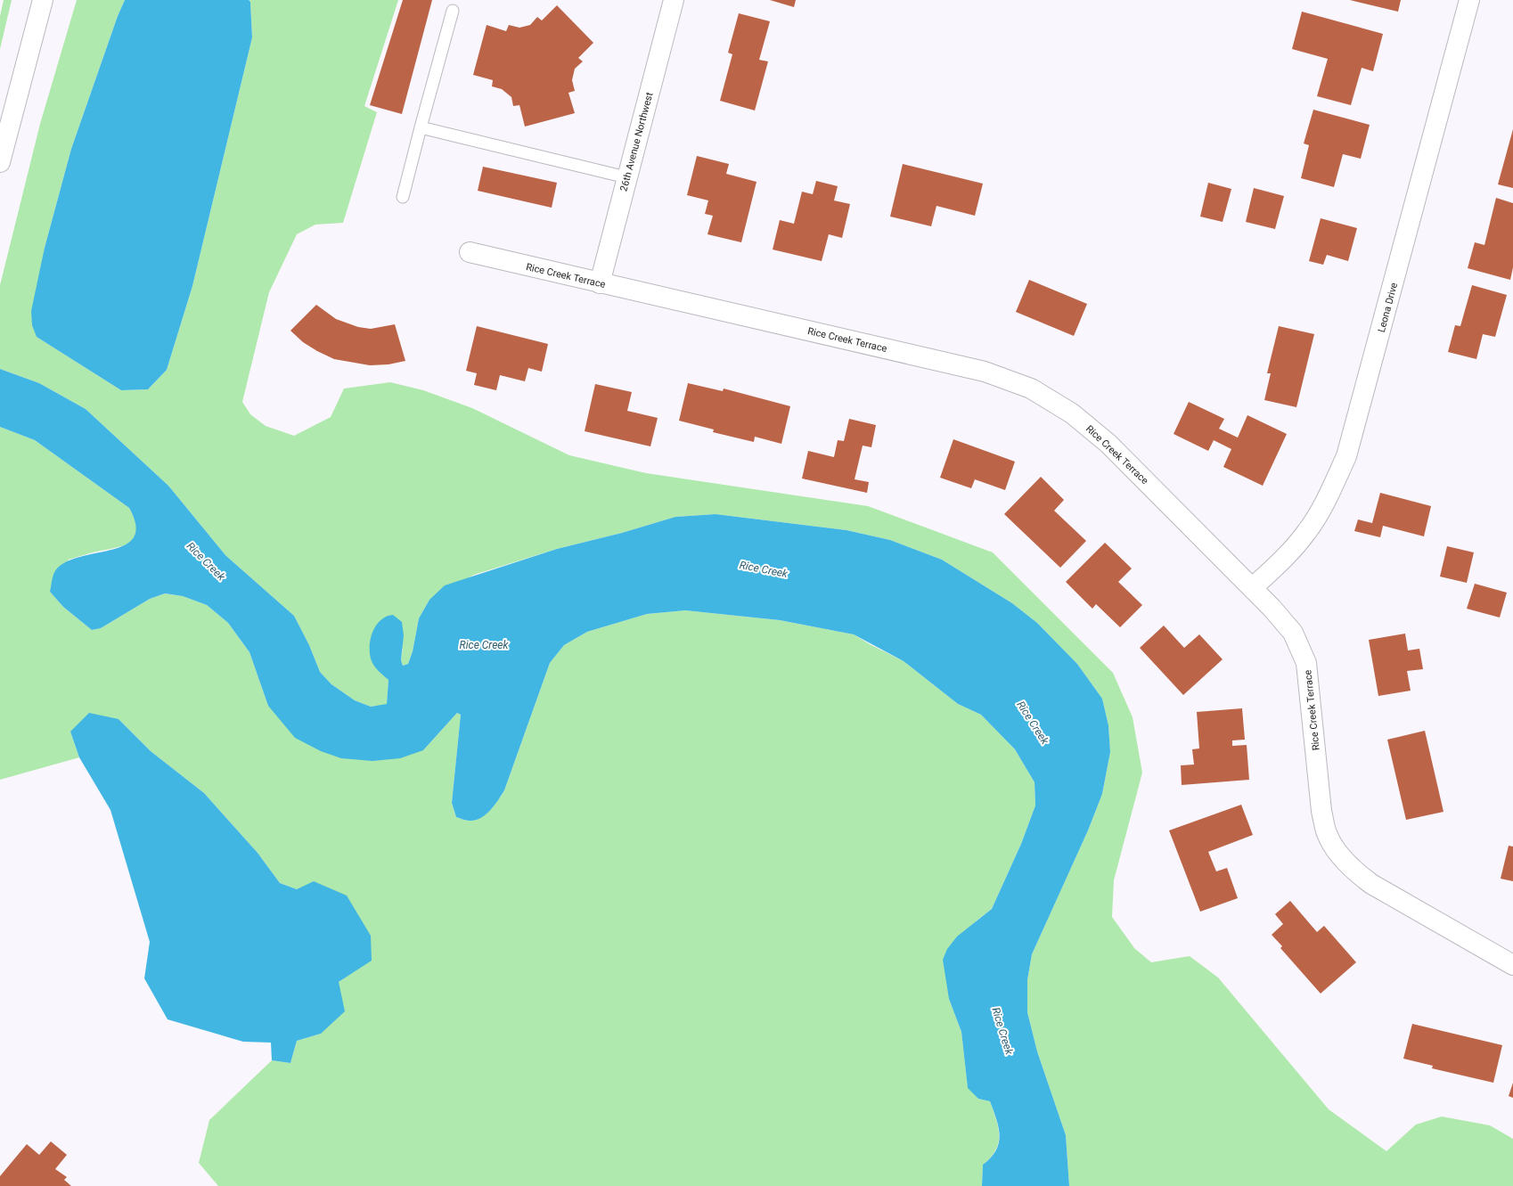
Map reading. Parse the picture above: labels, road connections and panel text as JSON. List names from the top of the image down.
{
  "streets": {
    "street": ["26th Avenue Northwest", "Rice Creek Terrace", "Leona Drive"]
  },
  "crossings": [
    ["26th Avenue Northwest", "Rice Creek Terrace"],
    ["Rice Creek Terrace", "Leona Drive"]
  ],
  "water": ["Rice Creek"]
}
